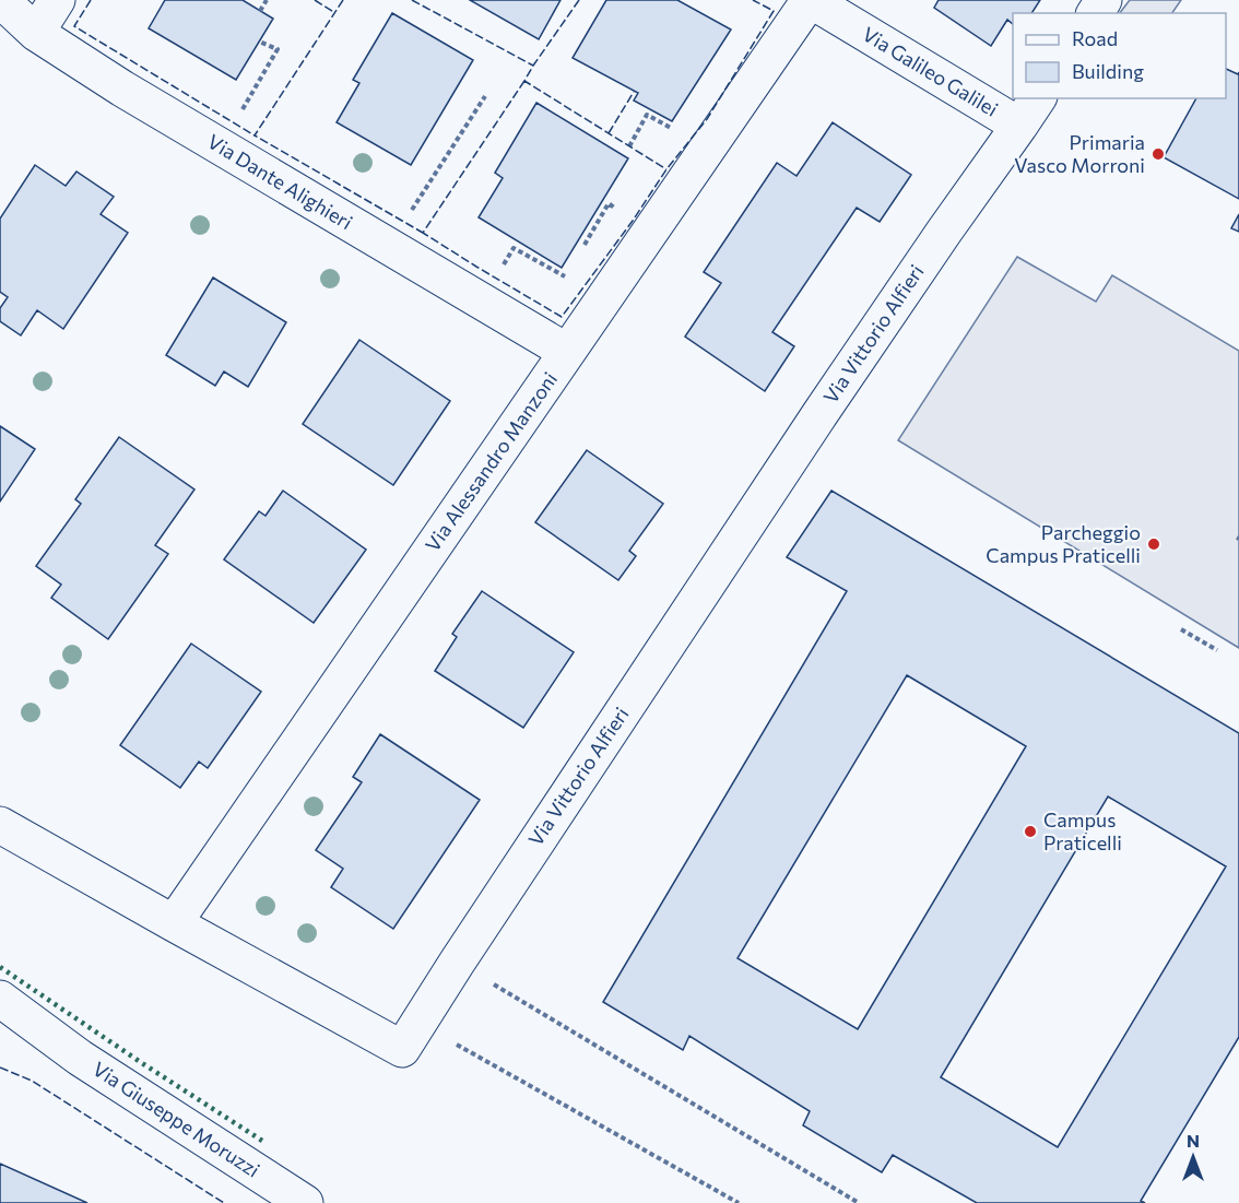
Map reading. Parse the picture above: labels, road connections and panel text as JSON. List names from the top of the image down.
{
  "streets": {
    "street": [
      "Via Galileo Galilei",
      "Via Dante Alighieri",
      "Via Vittorio Alfieri",
      "Via Alessandro Manzoni",
      "Via Giuseppe Moruzzi"
    ]
  },
  "crossings": [
    ["Via Galileo Galilei", "Via Vittorio Alfieri"],
    ["Via Galileo Galilei", "Via Alessandro Manzoni"],
    ["Via Dante Alighieri", "Via Alessandro Manzoni"],
    ["Via Vittorio Alfieri", "Via Alessandro Manzoni"]
  ],
  "places": ["Primaria Vasco Morroni", "Parcheggio Campus Praticelli", "Campus Praticelli"],
  "legend": ["Road", "Building"],
  "north": "top"
}
